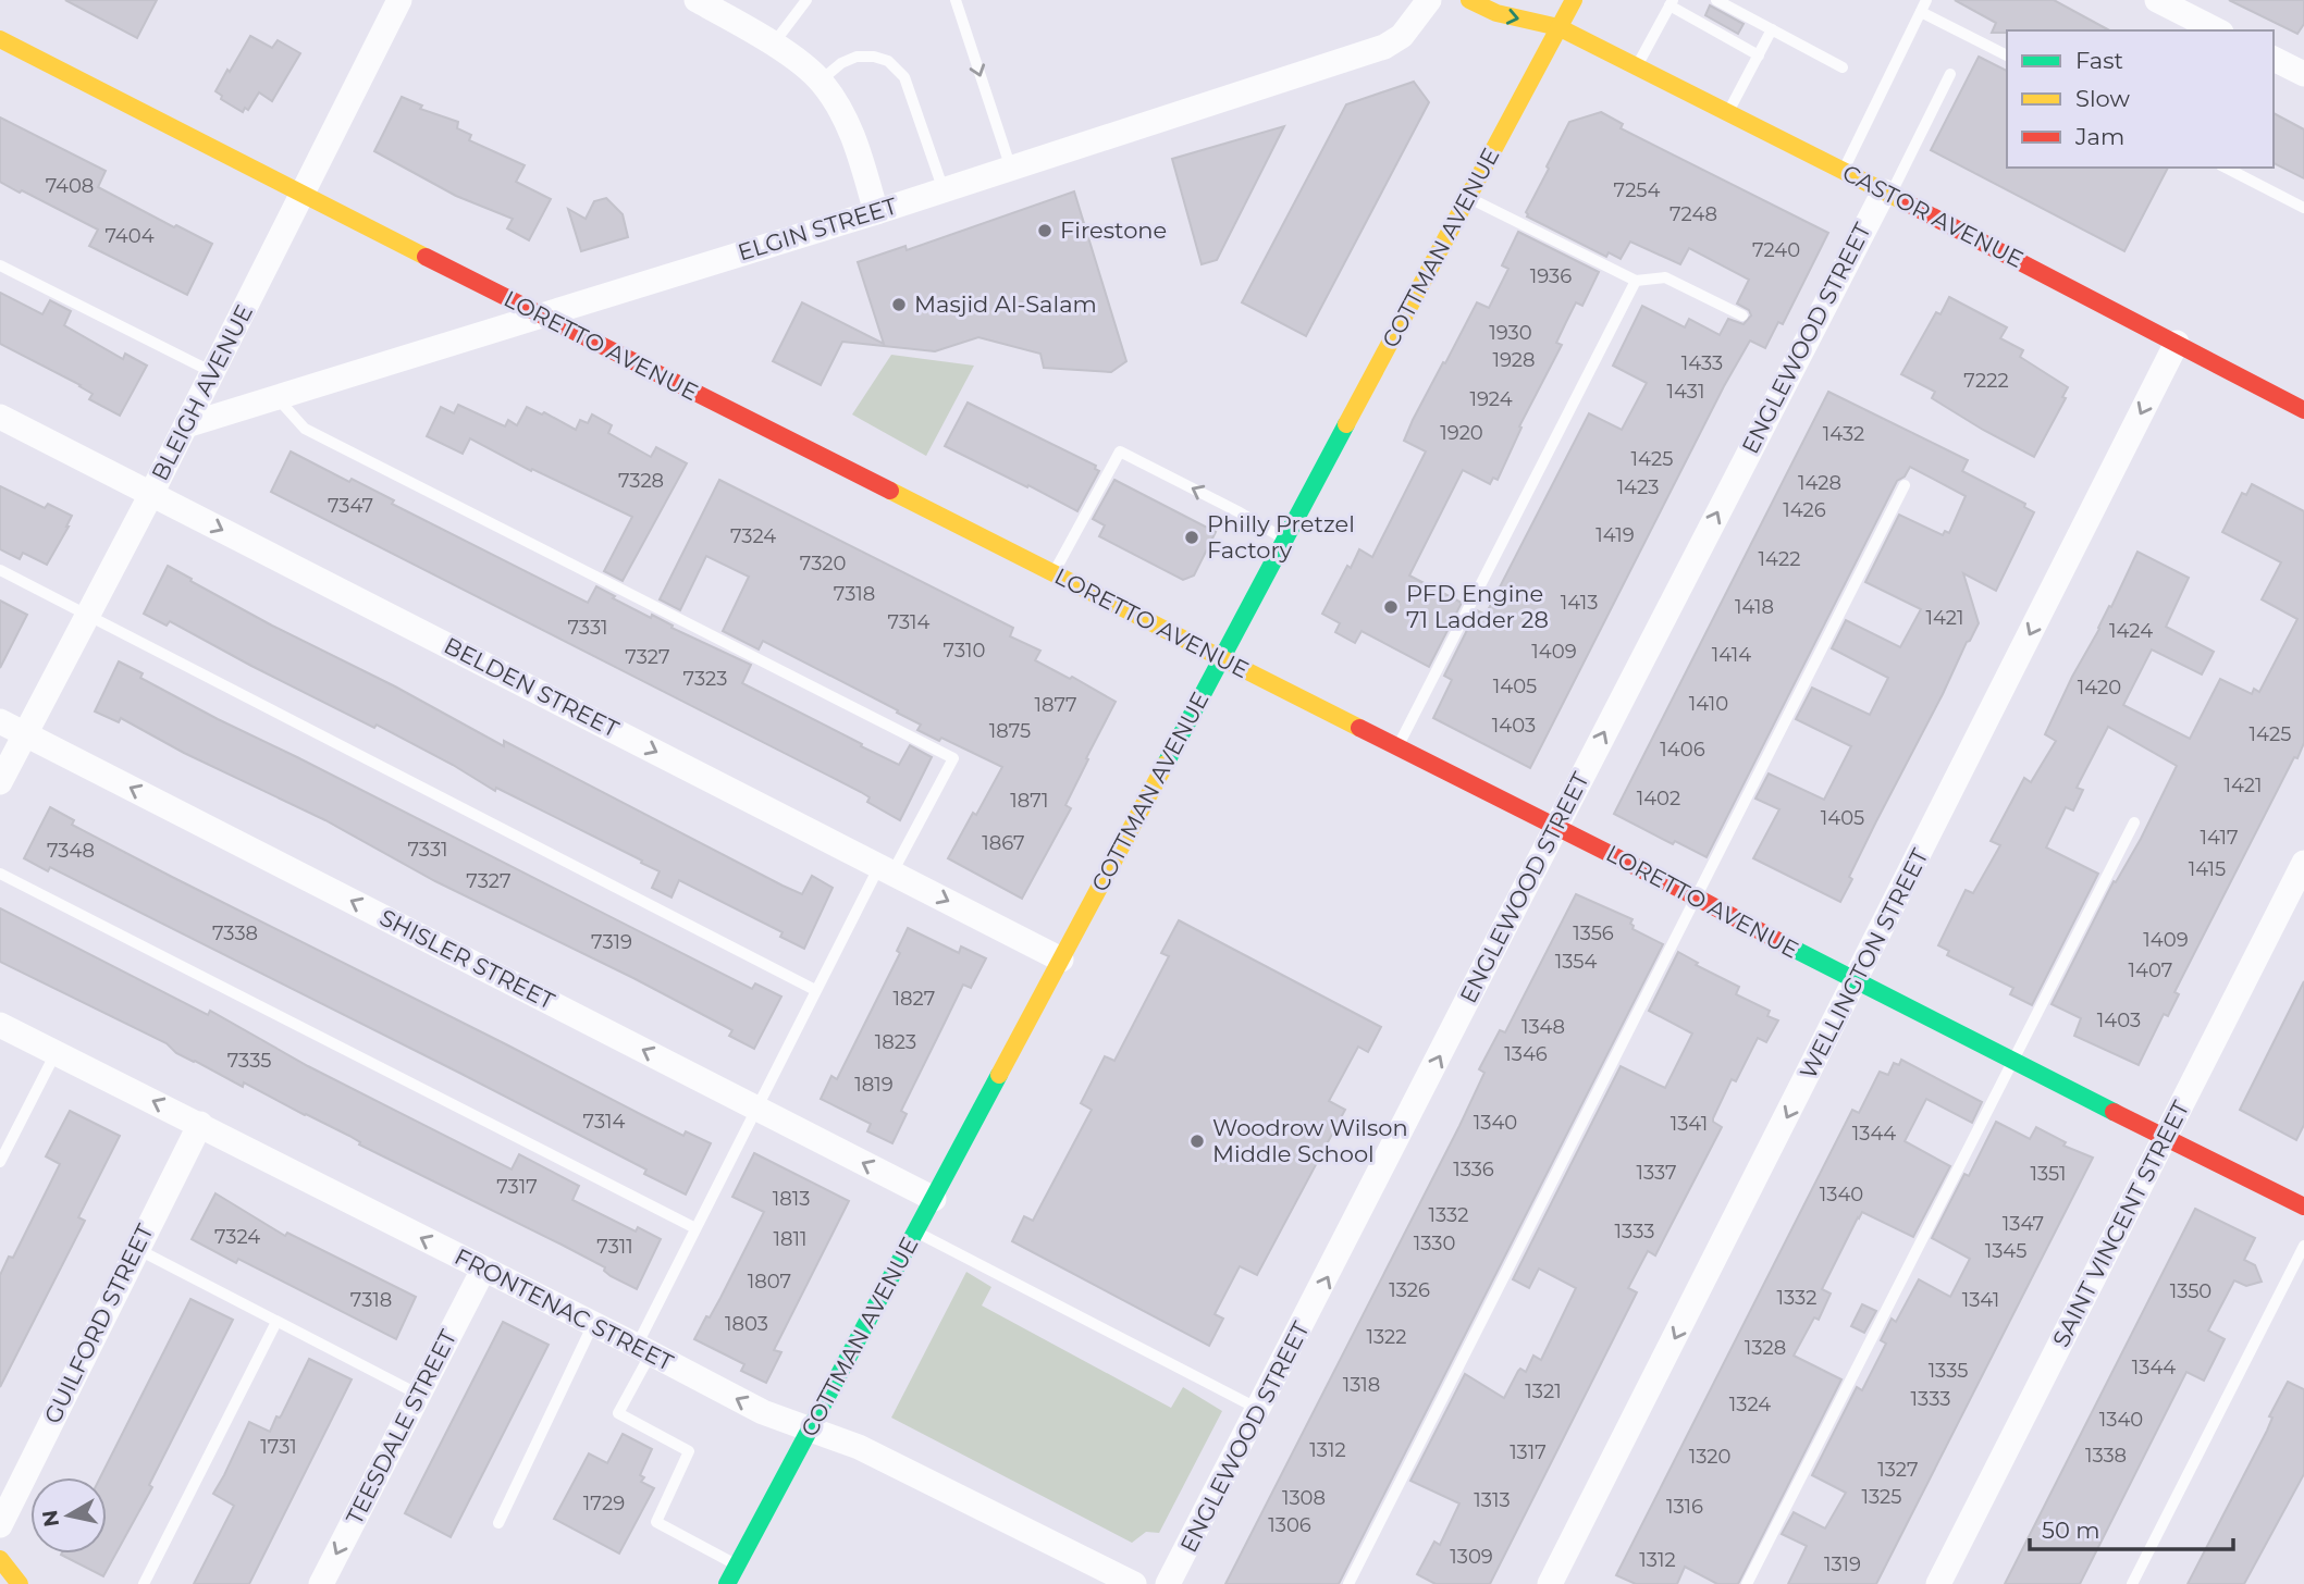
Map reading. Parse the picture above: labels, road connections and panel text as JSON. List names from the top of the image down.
{
  "streets": {
    "main road": ["CASTOR AVENUE", "COTTMAN AVENUE", "LORETTO AVENUE"],
    "street": [
      "ELGIN STREET",
      "ENGLEWOOD STREET",
      "BLEIGH AVENUE",
      "BELDEN STREET",
      "SHISLER STREET",
      "WELLINGTON STREET",
      "SAINT VINCENT STREET",
      "FRONTENAC STREET",
      "GUILFORD STREET",
      "TEESDALE STREET"
    ]
  },
  "crossings": [
    ["CASTOR AVENUE", "COTTMAN AVENUE"],
    ["CASTOR AVENUE", "ENGLEWOOD STREET"],
    ["CASTOR AVENUE", "WELLINGTON STREET"],
    ["ELGIN STREET", "LORETTO AVENUE"],
    ["ELGIN STREET", "BLEIGH AVENUE"],
    ["COTTMAN AVENUE", "LORETTO AVENUE"],
    ["COTTMAN AVENUE", "BELDEN STREET"],
    ["COTTMAN AVENUE", "SHISLER STREET"],
    ["COTTMAN AVENUE", "FRONTENAC STREET"],
    ["ENGLEWOOD STREET", "LORETTO AVENUE"],
    ["LORETTO AVENUE", "BLEIGH AVENUE"],
    ["LORETTO AVENUE", "WELLINGTON STREET"],
    ["LORETTO AVENUE", "SAINT VINCENT STREET"],
    ["BLEIGH AVENUE", "BELDEN STREET"],
    ["BLEIGH AVENUE", "SHISLER STREET"],
    ["FRONTENAC STREET", "GUILFORD STREET"],
    ["FRONTENAC STREET", "TEESDALE STREET"]
  ],
  "one_way": [
    "ENGLEWOOD STREET",
    "BELDEN STREET",
    "SHISLER STREET",
    "WELLINGTON STREET",
    "FRONTENAC STREET",
    "TEESDALE STREET"
  ],
  "places": [
    "Firestone",
    "Masjid Al-Salam",
    "Philly Pretzel Factory",
    "PFD Engine 71 Ladder 28",
    "Woodrow Wilson Middle School"
  ],
  "house_numbers": [
    "7408",
    "7254",
    "7248",
    "7404",
    "7240",
    "1936",
    "1930",
    "1928",
    "1433",
    "7222",
    "1431",
    "1924",
    "1920",
    "1432",
    "1425",
    "7328",
    "1428",
    "1423",
    "7347",
    "1426",
    "1419",
    "7324",
    "1422",
    "7320",
    "7318",
    "1413",
    "1418",
    "1421",
    "7314",
    "7331",
    "1424",
    "7310",
    "1409",
    "1414",
    "7327",
    "7323",
    "1405",
    "1420",
    "1410",
    "1877",
    "1403",
    "1875",
    "1425",
    "1406",
    "1421",
    "1402",
    "1871",
    "1405",
    "1417",
    "1867",
    "7331",
    "7348",
    "1415",
    "7327",
    "7338",
    "1356",
    "1409",
    "7319",
    "1354",
    "1407",
    "1827",
    "1403",
    "1348",
    "1823",
    "1346",
    "7335",
    "1819",
    "7314",
    "1340",
    "1341",
    "1344",
    "1336",
    "1337",
    "1351",
    "7317",
    "1340",
    "1813",
    "1332",
    "1347",
    "1333",
    "7324",
    "1811",
    "1330",
    "7311",
    "1345",
    "1807",
    "1326",
    "1350",
    "1332",
    "7318",
    "1341",
    "1803",
    "1322",
    "1328",
    "1344",
    "1335",
    "1318",
    "1321",
    "1333",
    "1324",
    "1340",
    "1731",
    "1312",
    "1317",
    "1338",
    "1320",
    "1327",
    "1325",
    "1308",
    "1313",
    "1729",
    "1316",
    "1306",
    "1309",
    "1312",
    "1319"
  ],
  "legend": ["Fast", "Slow", "Jam"],
  "scale_bar": "50 m",
  "north": "left"
}
